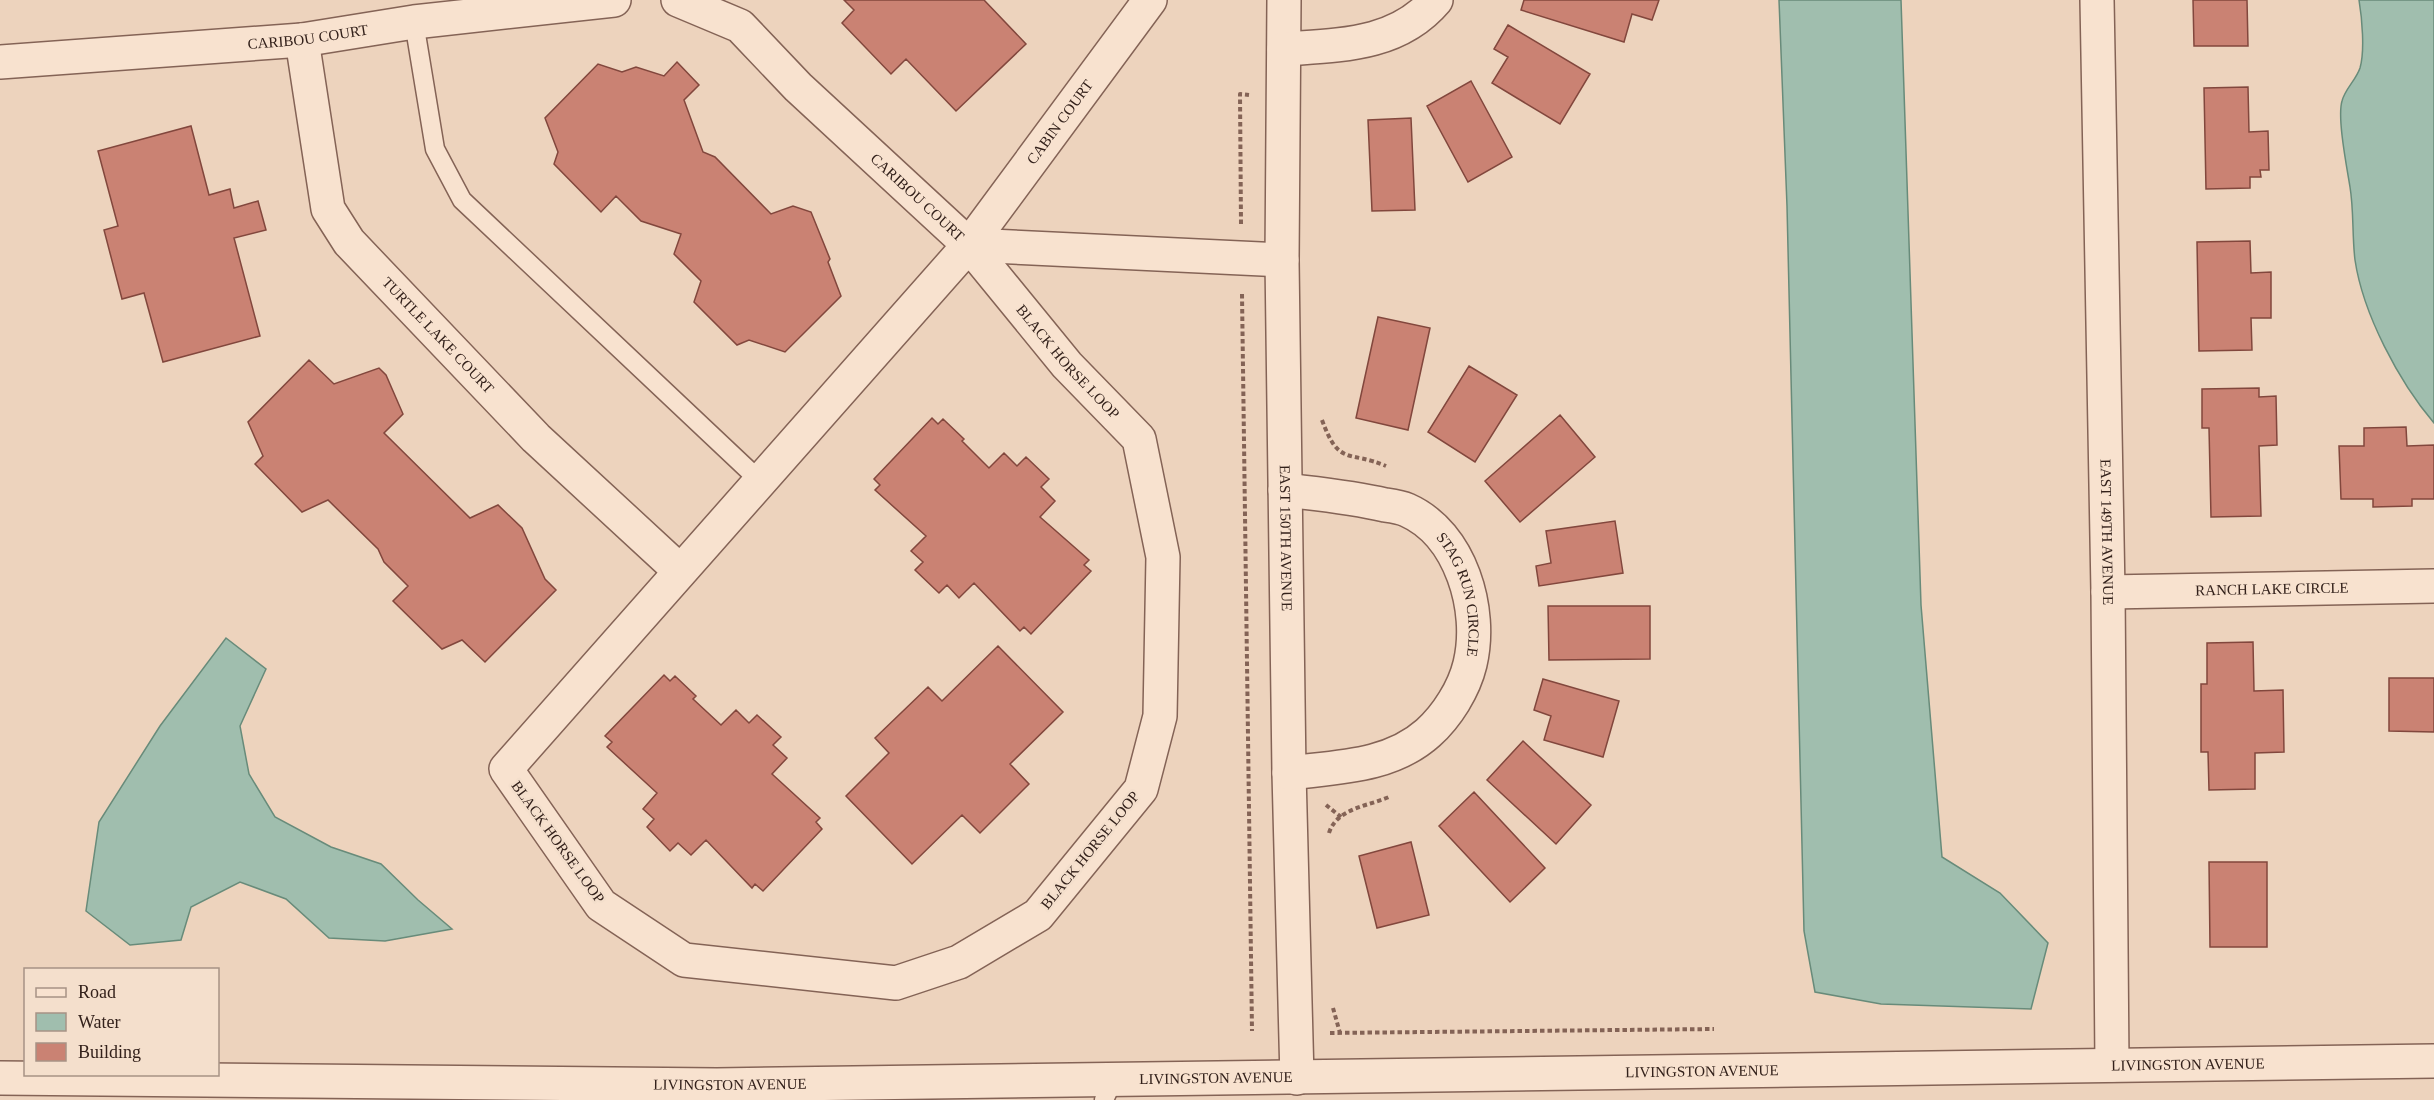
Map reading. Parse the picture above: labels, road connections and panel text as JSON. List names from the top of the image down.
{
  "streets": {
    "street": [
      "CARIBOU COURT",
      "CABIN COURT",
      "TURTLE LAKE COURT",
      "BLACK HORSE LOOP",
      "EAST 149TH AVENUE",
      "EAST 150TH AVENUE",
      "RANCH LAKE CIRCLE",
      "STAG RUN CIRCLE",
      "LIVINGSTON AVENUE"
    ]
  },
  "crossings": [
    ["CARIBOU COURT", "CABIN COURT"],
    ["CARIBOU COURT", "TURTLE LAKE COURT"],
    ["CARIBOU COURT", "BLACK HORSE LOOP"],
    ["CARIBOU COURT", "EAST 150TH AVENUE"],
    ["CABIN COURT", "BLACK HORSE LOOP"],
    ["TURTLE LAKE COURT", "BLACK HORSE LOOP"],
    ["EAST 149TH AVENUE", "RANCH LAKE CIRCLE"],
    ["EAST 149TH AVENUE", "LIVINGSTON AVENUE"],
    ["EAST 150TH AVENUE", "STAG RUN CIRCLE"],
    ["EAST 150TH AVENUE", "LIVINGSTON AVENUE"]
  ],
  "legend": ["Road", "Water", "Building"]
}
